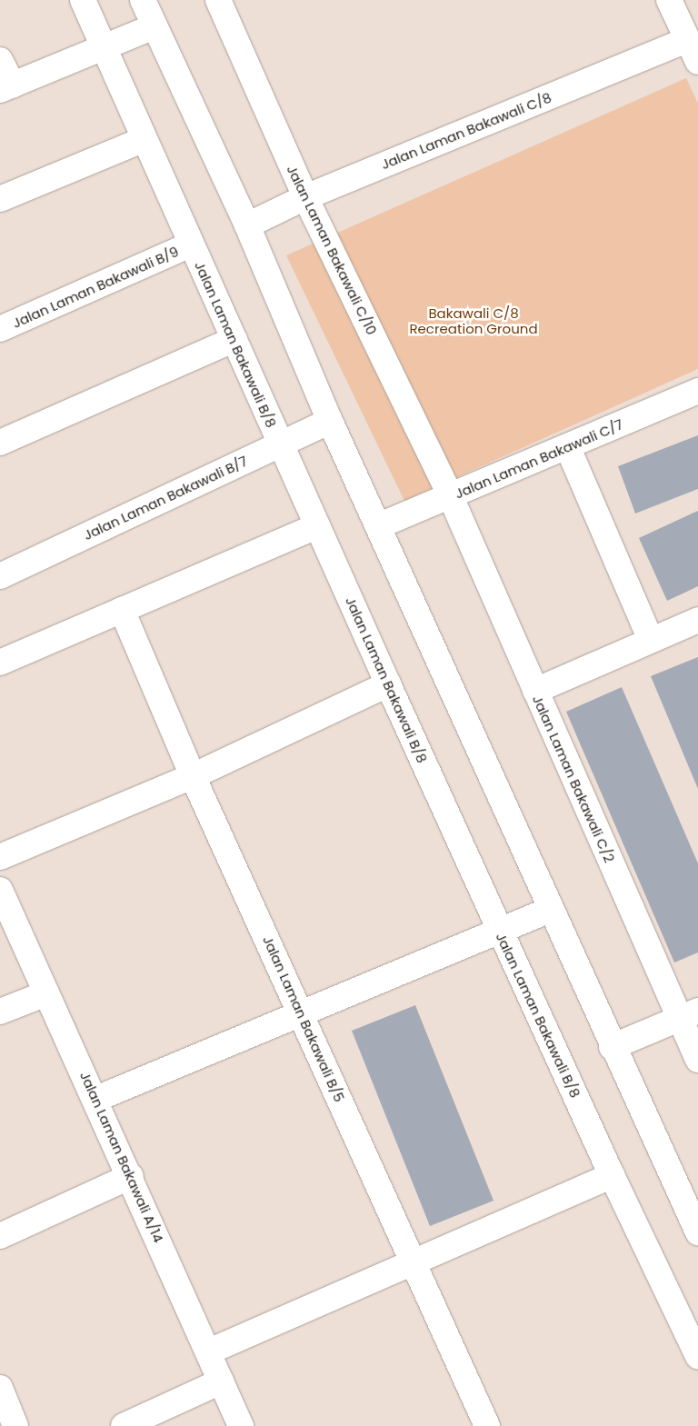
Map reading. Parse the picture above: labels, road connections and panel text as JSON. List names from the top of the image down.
{
  "streets": {
    "street": [
      "Jalan Laman Bakawali C/8",
      "Jalan Laman Bakawali C/10",
      "Jalan Laman Bakawali B/9",
      "Jalan Laman Bakawali B/8",
      "Jalan Laman Bakawali C/7",
      "Jalan Laman Bakawali B/7",
      "Jalan Laman Bakawali C/2",
      "Jalan Laman Bakawali B/5",
      "Jalan Laman Bakawali A/14"
    ]
  },
  "crossings": [
    ["Jalan Laman Bakawali C/8", "Jalan Laman Bakawali C/10"],
    ["Jalan Laman Bakawali C/10", "Jalan Laman Bakawali C/7"],
    ["Jalan Laman Bakawali C/10", "Jalan Laman Bakawali C/2"],
    ["Jalan Laman Bakawali B/9", "Jalan Laman Bakawali B/8"],
    ["Jalan Laman Bakawali B/8", "Jalan Laman Bakawali B/7"],
    ["Jalan Laman Bakawali C/7", "Jalan Laman Bakawali C/2"]
  ],
  "parks": ["Bakawali C/8 Recreation Ground"]
}
